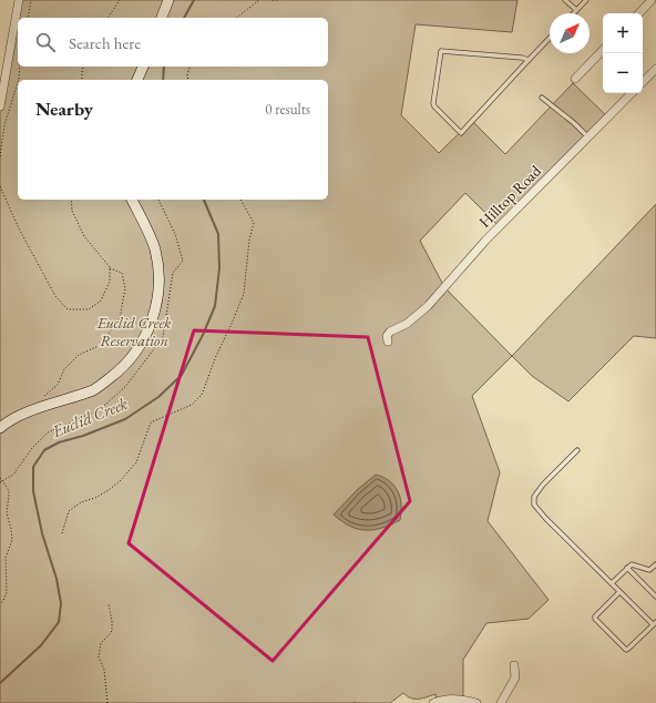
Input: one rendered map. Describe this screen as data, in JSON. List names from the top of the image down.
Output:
{
  "streets": {
    "street": ["Hilltop Road"]
  },
  "water": ["Euclid Creek"],
  "parks": ["Euclid Creek Reservation"],
  "north": "top right",
  "page": {
    "map_buttons": ["+", "−"],
    "search": "Search here",
    "heading": ["Nearby", "0 results"]
  }
}
